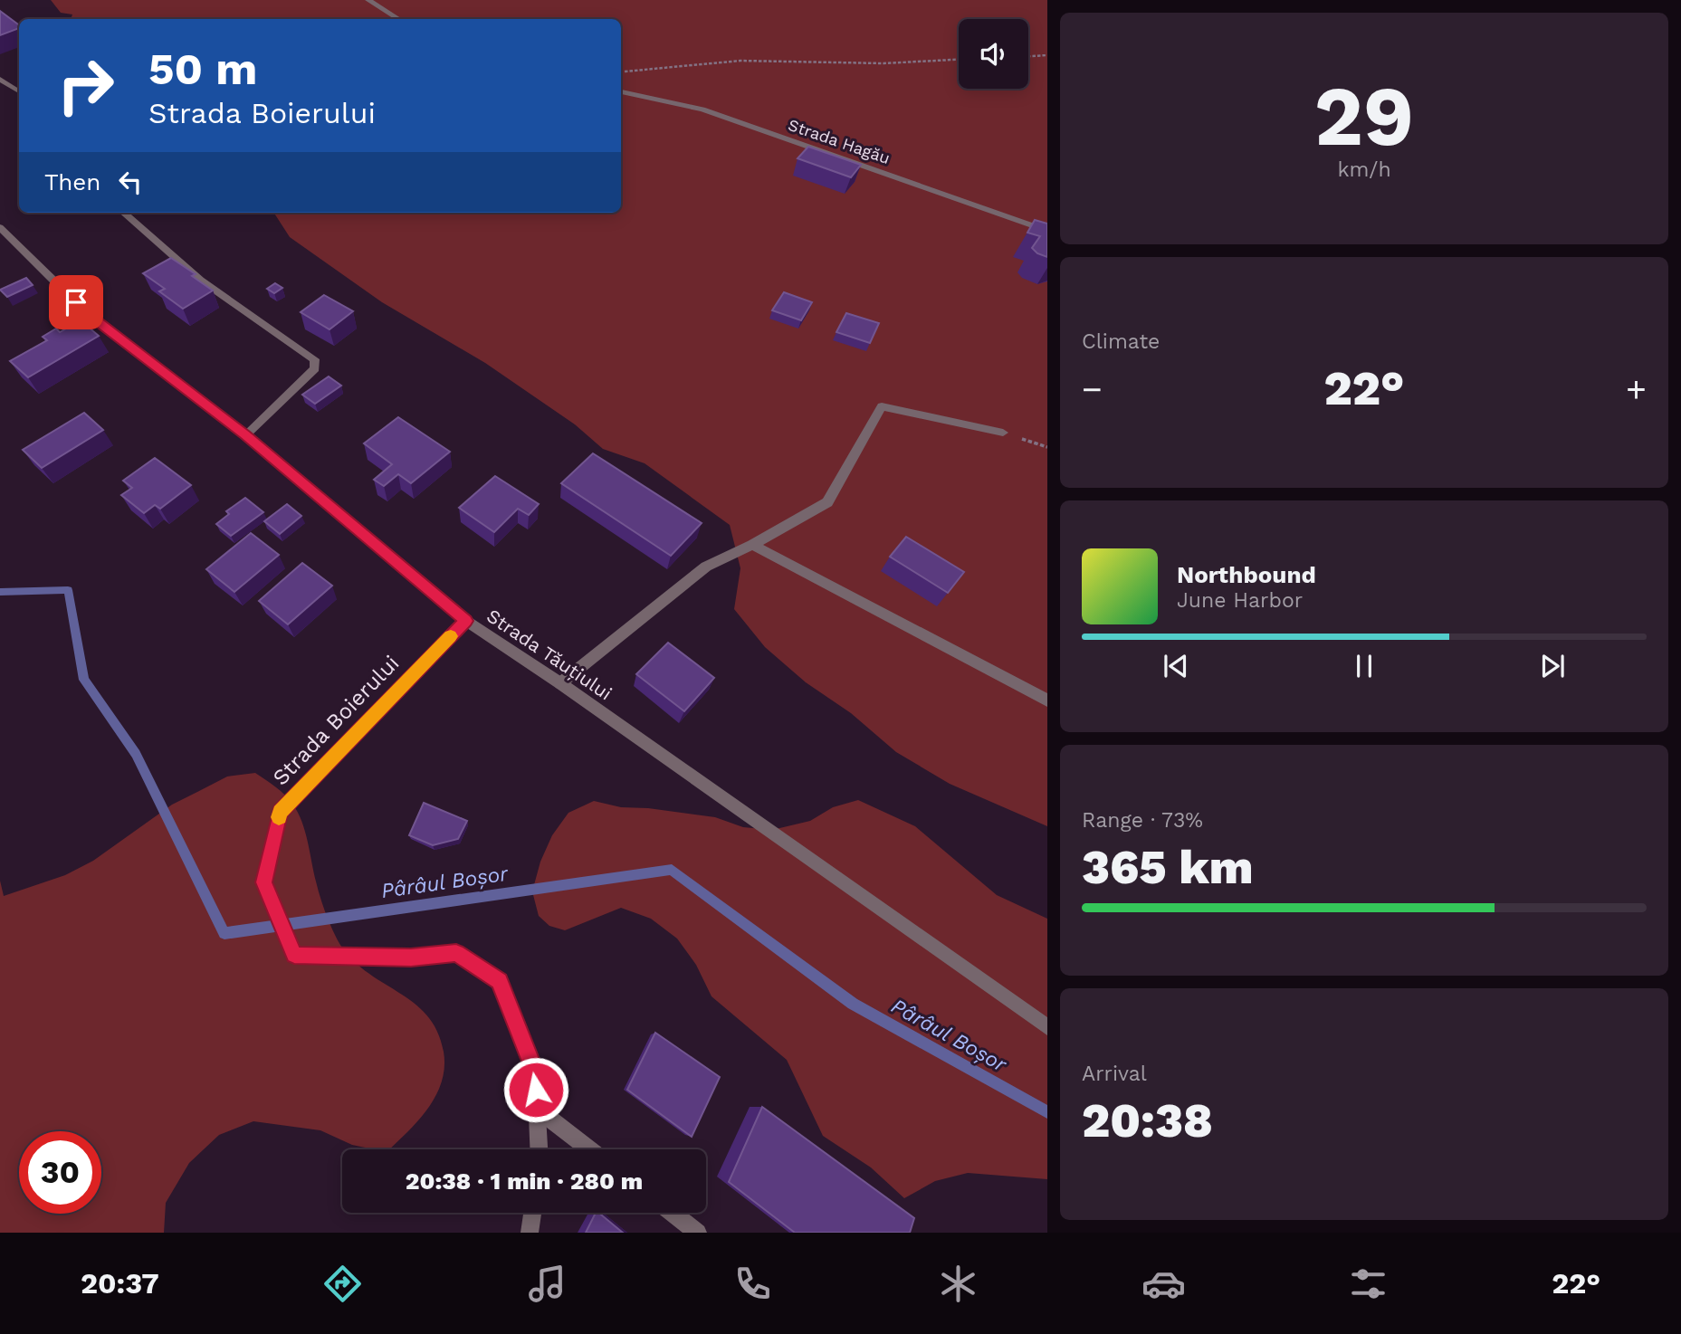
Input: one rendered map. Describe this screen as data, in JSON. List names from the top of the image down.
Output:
{
  "streets": {
    "street": ["Strada Hagău", "Strada Tăuțiului", "Strada Boierului"]
  },
  "crossings": [
    ["Strada Tăuțiului", "Strada Boierului"]
  ],
  "water": ["Pârâul Boșor"],
  "page": {
    "tile": [
      ["29", "km/h"],
      "Climate",
      ["Range · 73%", "365 km"],
      ["Arrival", "20:38"]
    ],
    "turn": ["50 m", "Strada Boierului"],
    "then": "Then",
    "heat": ["−", "22°", "+"],
    "song": ["Northbound", "June Harbor"],
    "limit": "30",
    "trip": "20:38 · 1 min · 280 m",
    "tabs": ["20:37", "22°"]
  }
}
